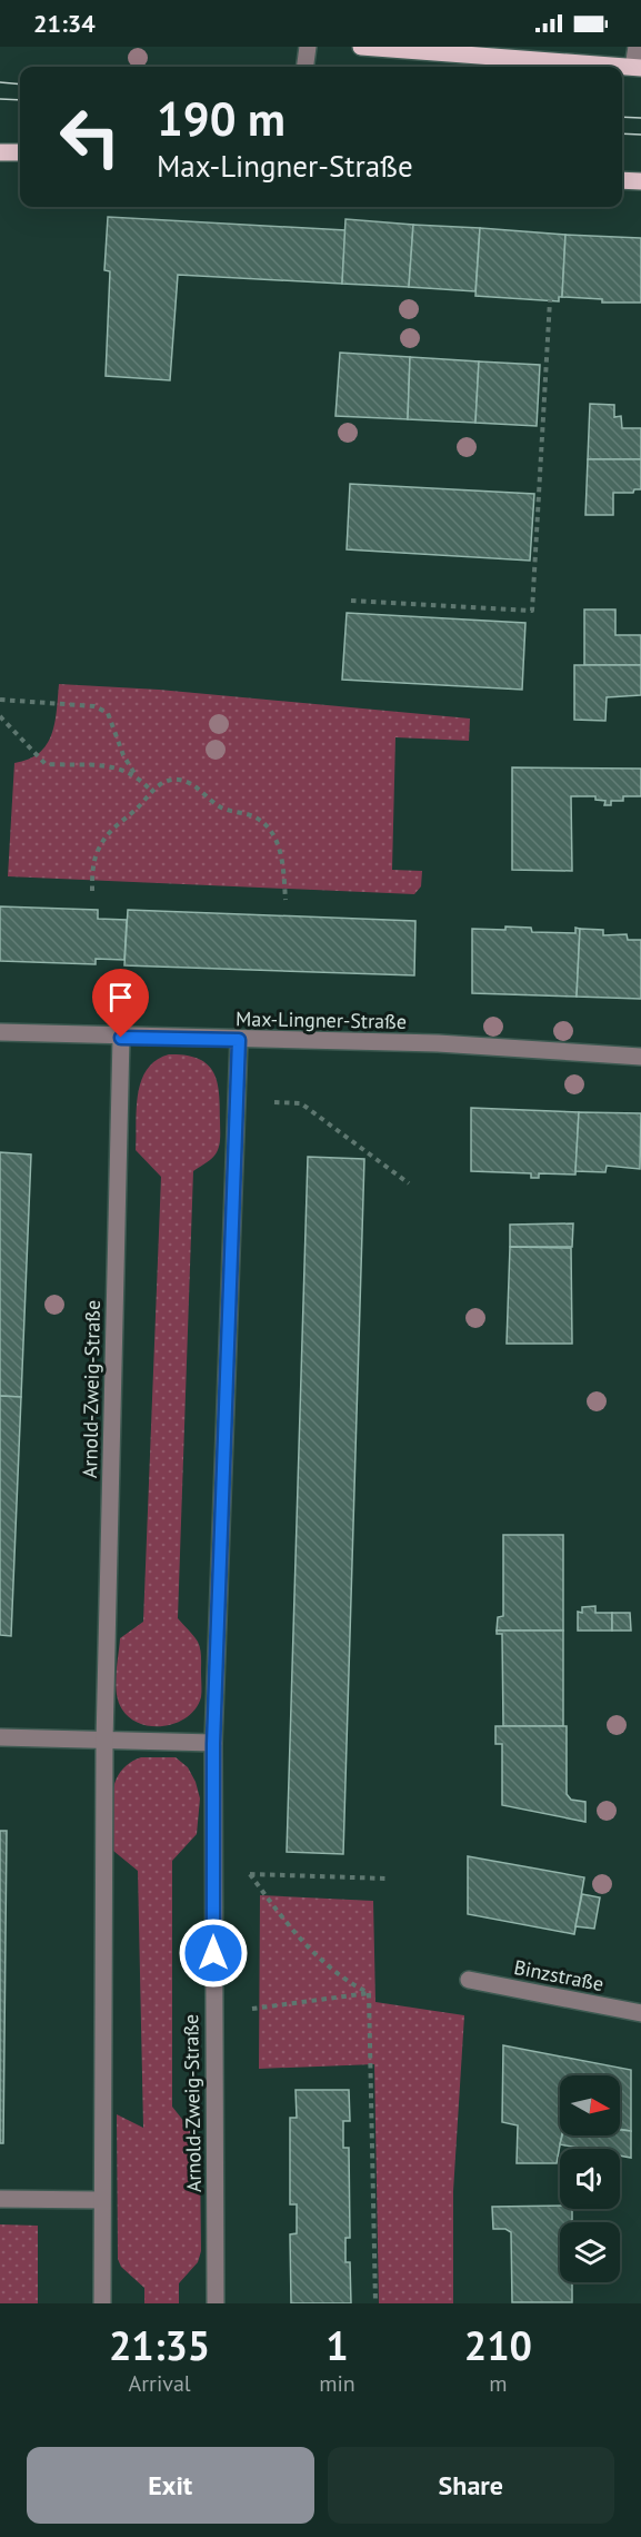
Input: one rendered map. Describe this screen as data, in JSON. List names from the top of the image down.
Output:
{
  "streets": {
    "street": ["Max-Lingner-Straße", "Arnold-Zweig-Straße", "Binzstraße"]
  },
  "crossings": [
    ["Max-Lingner-Straße", "Arnold-Zweig-Straße"]
  ],
  "north": "right",
  "page": {
    "status": "21:34",
    "turn": ["190 m", "Max-Lingner-Straße"],
    "eta": [
      "21:35",
      "Arrival",
      "1",
      "min",
      "210",
      "m"
    ],
    "buttons": ["Exit", "Share"]
  }
}
